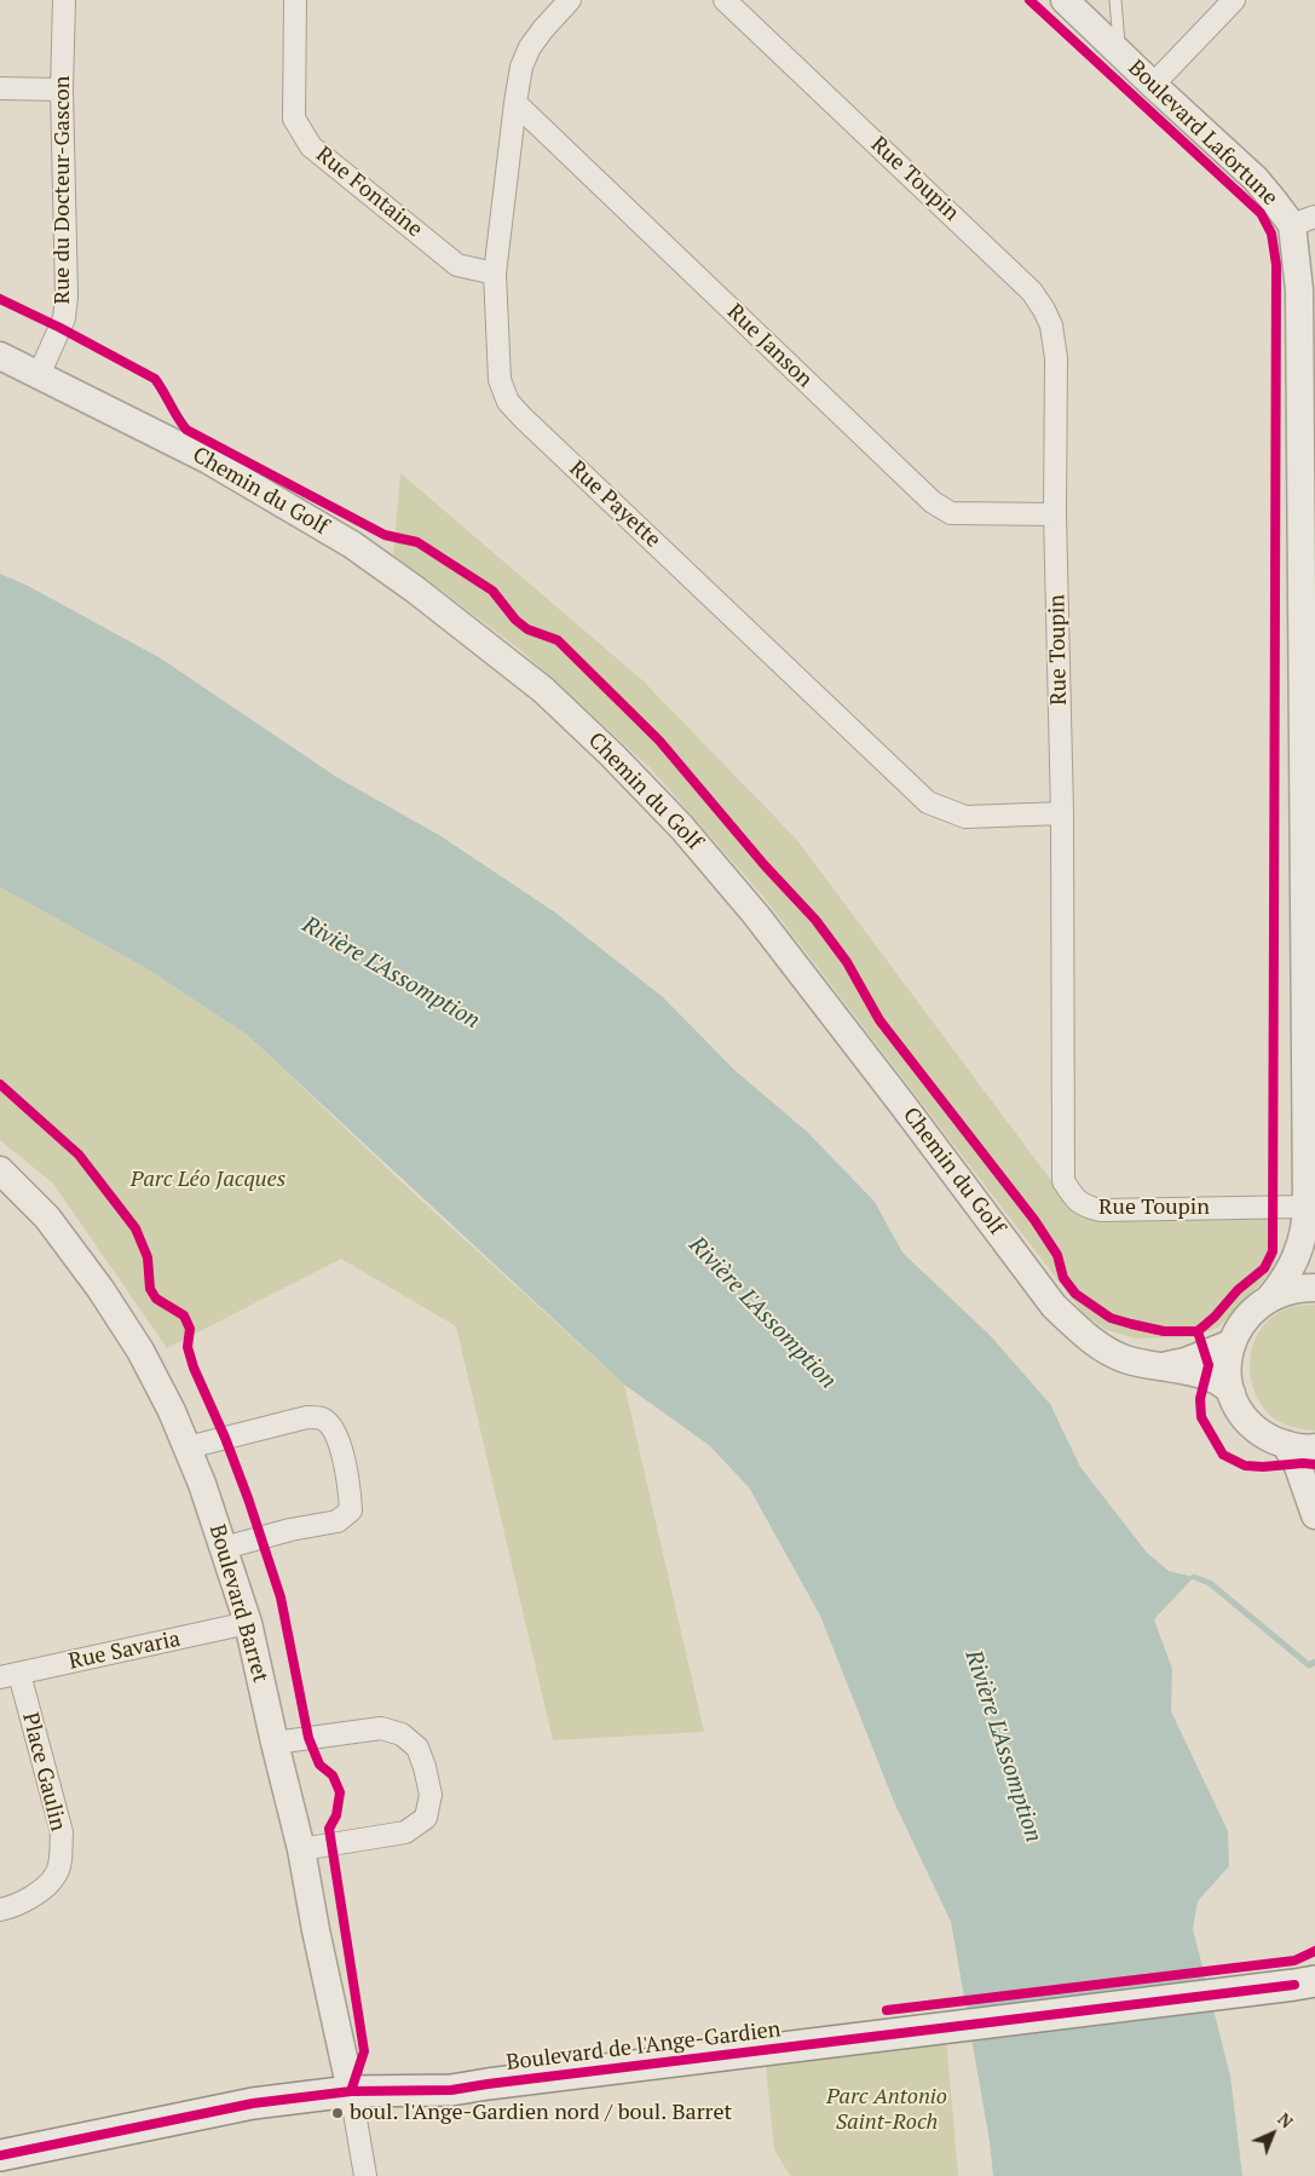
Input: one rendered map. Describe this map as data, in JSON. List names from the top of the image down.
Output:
{
  "streets": {
    "main road": ["Boulevard de l'Ange-Gardien"],
    "street": [
      "Boulevard Lafortune",
      "Rue Toupin",
      "Rue du Docteur-Gascon",
      "Rue Fontaine",
      "Rue Janson",
      "Chemin du Golf",
      "Rue Payette",
      "Boulevard Barret",
      "Rue Savaria",
      "Place Gaulin"
    ]
  },
  "crossings": [
    ["Boulevard Lafortune", "Rue Toupin"],
    ["Rue Toupin", "Rue Janson"],
    ["Rue Toupin", "Rue Payette"],
    ["Rue du Docteur-Gascon", "Chemin du Golf"],
    ["Rue Fontaine", "Rue Payette"],
    ["Rue Janson", "Rue Payette"],
    ["Boulevard Barret", "Rue Savaria"],
    ["Boulevard Barret", "Boulevard de l'Ange-Gardien"],
    ["Rue Savaria", "Place Gaulin"]
  ],
  "water": ["Rivière L'Assomption"],
  "parks": ["Parc Léo Jacques", "Parc Antonio Saint-Roch"],
  "places": ["boul. l'Ange-Gardien nord / boul. Barret"],
  "north": "top right"
}
